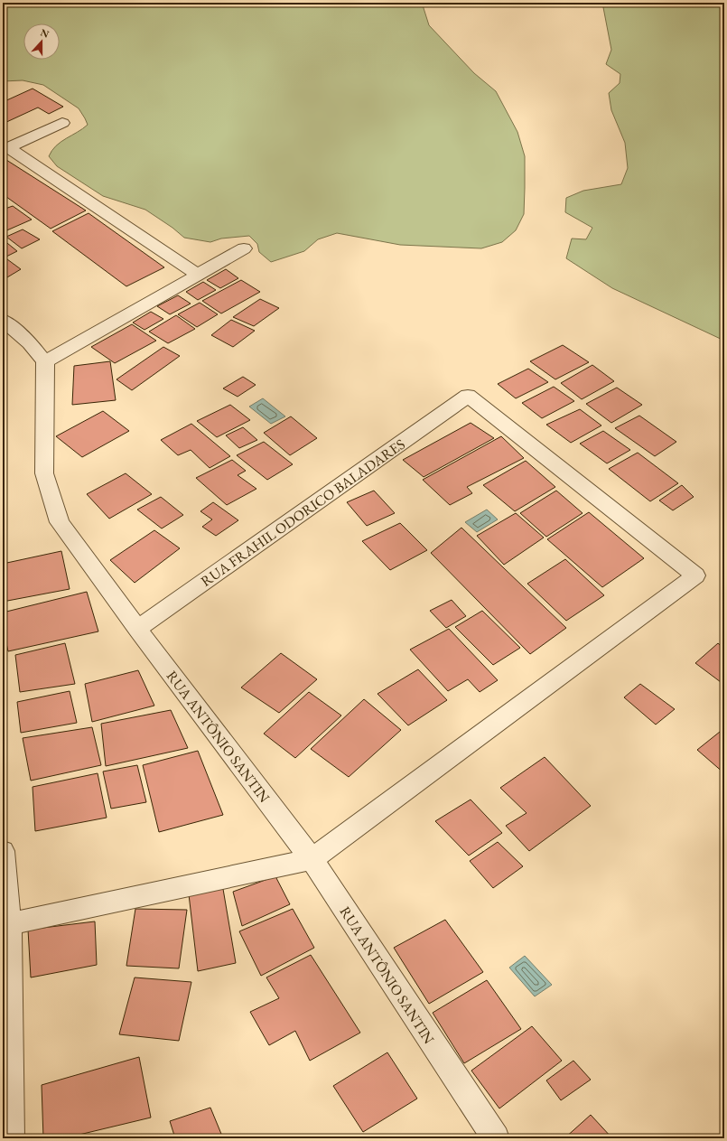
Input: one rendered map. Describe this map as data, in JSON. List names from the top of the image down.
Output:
{
  "streets": {
    "street": ["RUA FRAHIL ODORICO BALADARES", "RUA ANTÔNIO SANTIN"]
  },
  "crossings": [
    ["RUA FRAHIL ODORICO BALADARES", "RUA ANTÔNIO SANTIN"]
  ],
  "north": "top"
}
